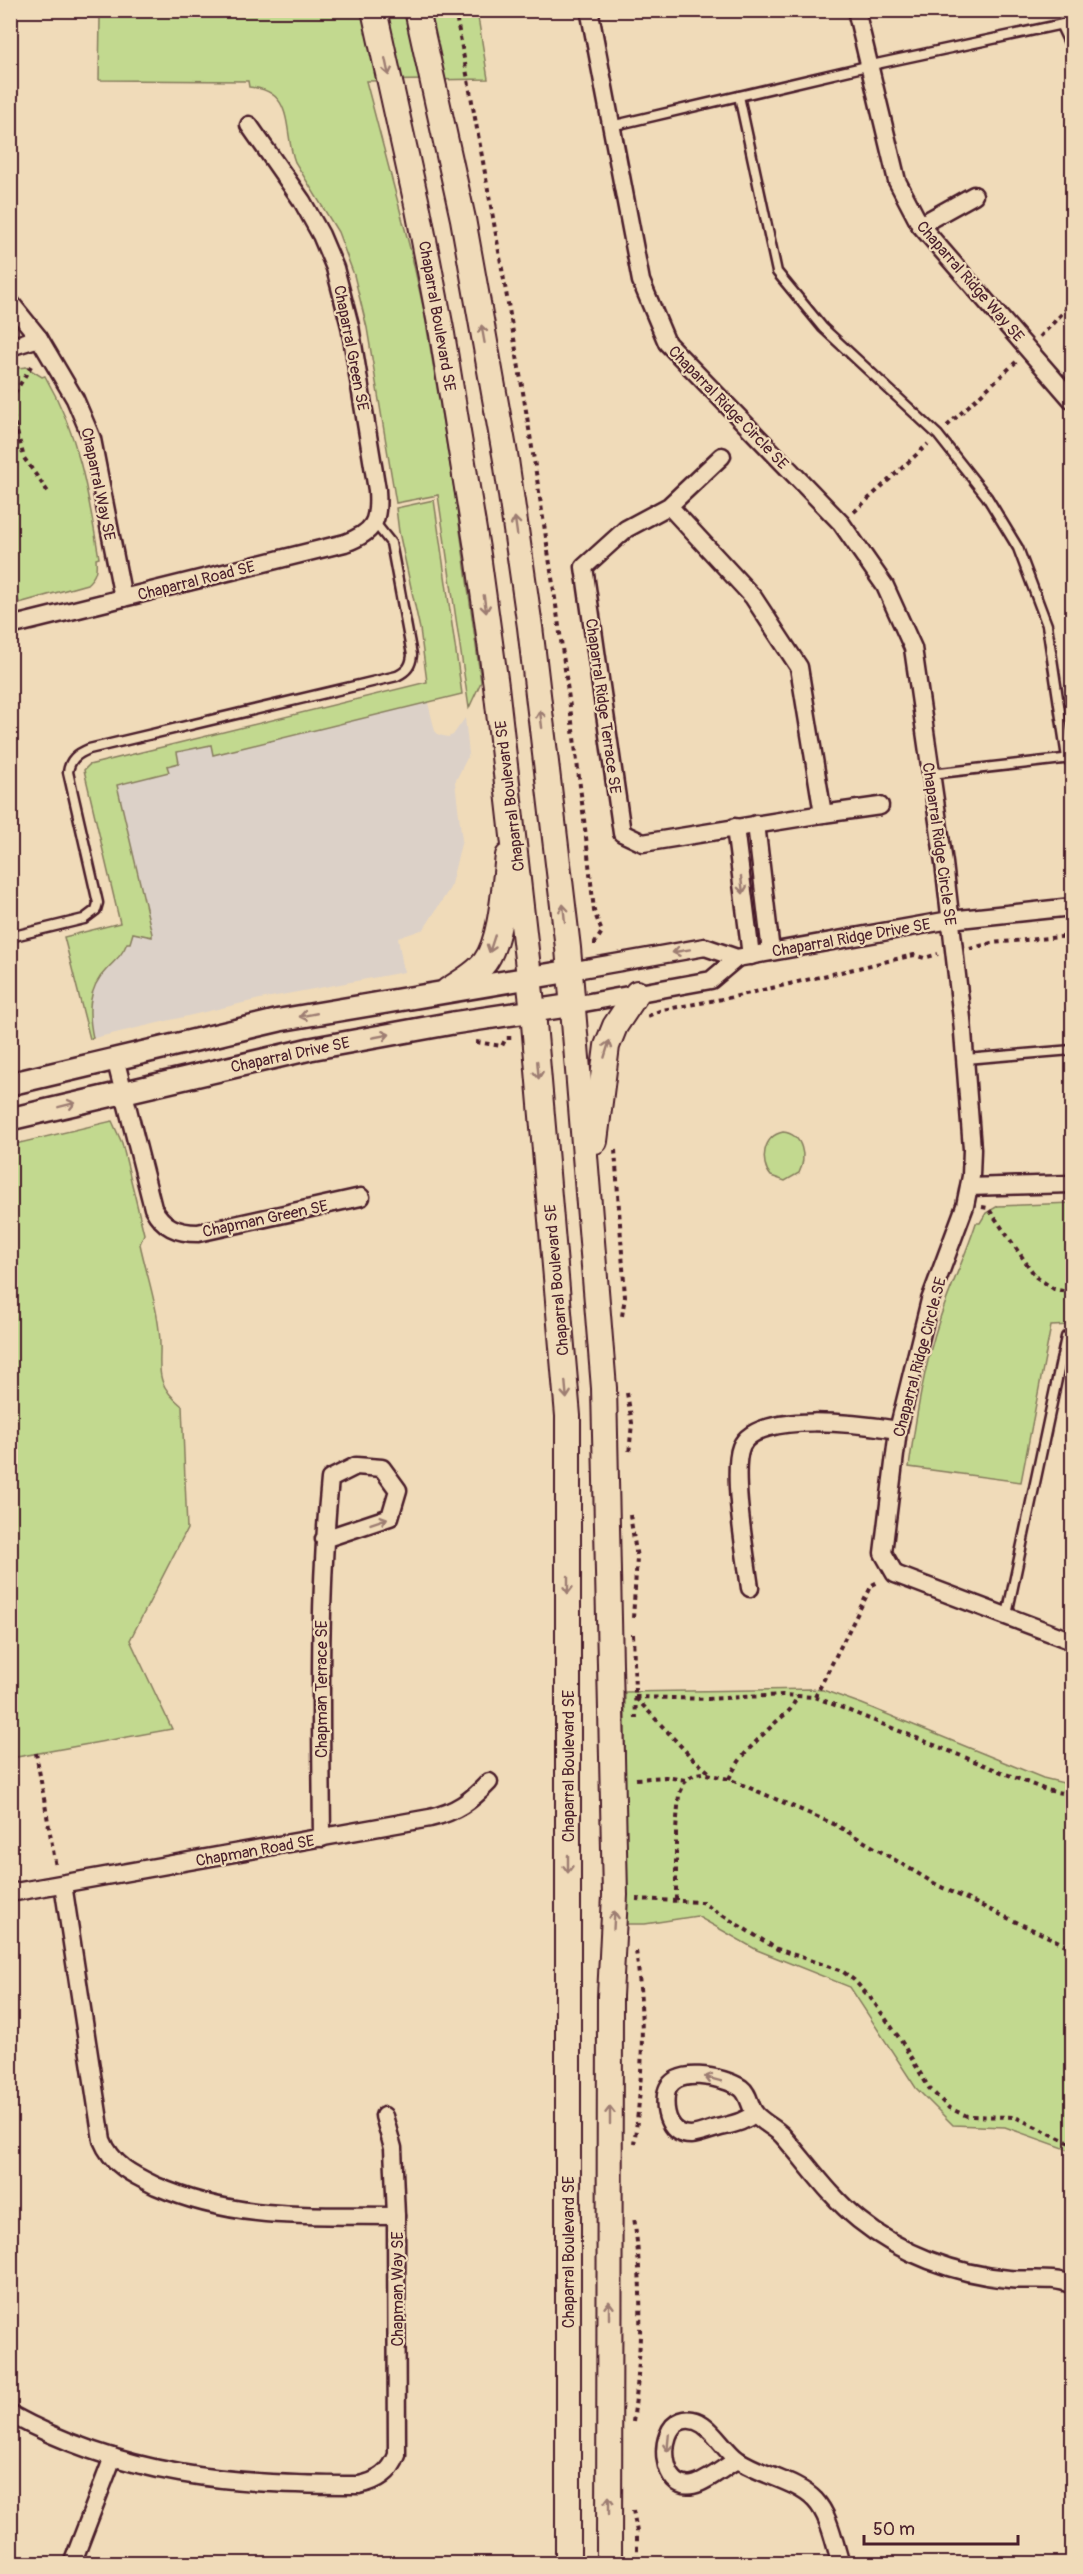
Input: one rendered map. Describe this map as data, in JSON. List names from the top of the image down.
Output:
{
  "streets": {
    "main road": ["Chaparral Boulevard SE"],
    "street": [
      "Chaparral Ridge Way SE",
      "Chaparral Green SE",
      "Chaparral Ridge Circle SE",
      "Chaparral Way SE",
      "Chaparral Road SE",
      "Chaparral Ridge Terrace SE",
      "Chaparral Ridge Drive SE",
      "Chaparral Drive SE",
      "Chapman Green SE",
      "Chapman Terrace SE",
      "Chapman Road SE",
      "Chapman Way SE"
    ]
  },
  "crossings": [
    ["Chaparral Boulevard SE", "Chaparral Drive SE"],
    ["Chaparral Green SE", "Chaparral Road SE"],
    ["Chaparral Ridge Circle SE", "Chaparral Ridge Drive SE"],
    ["Chaparral Way SE", "Chaparral Road SE"],
    ["Chaparral Ridge Drive SE", "Chaparral Drive SE"],
    ["Chaparral Drive SE", "Chapman Green SE"],
    ["Chapman Terrace SE", "Chapman Road SE"],
    ["Chapman Road SE", "Chapman Way SE"]
  ],
  "scale_bar": "50 m"
}
